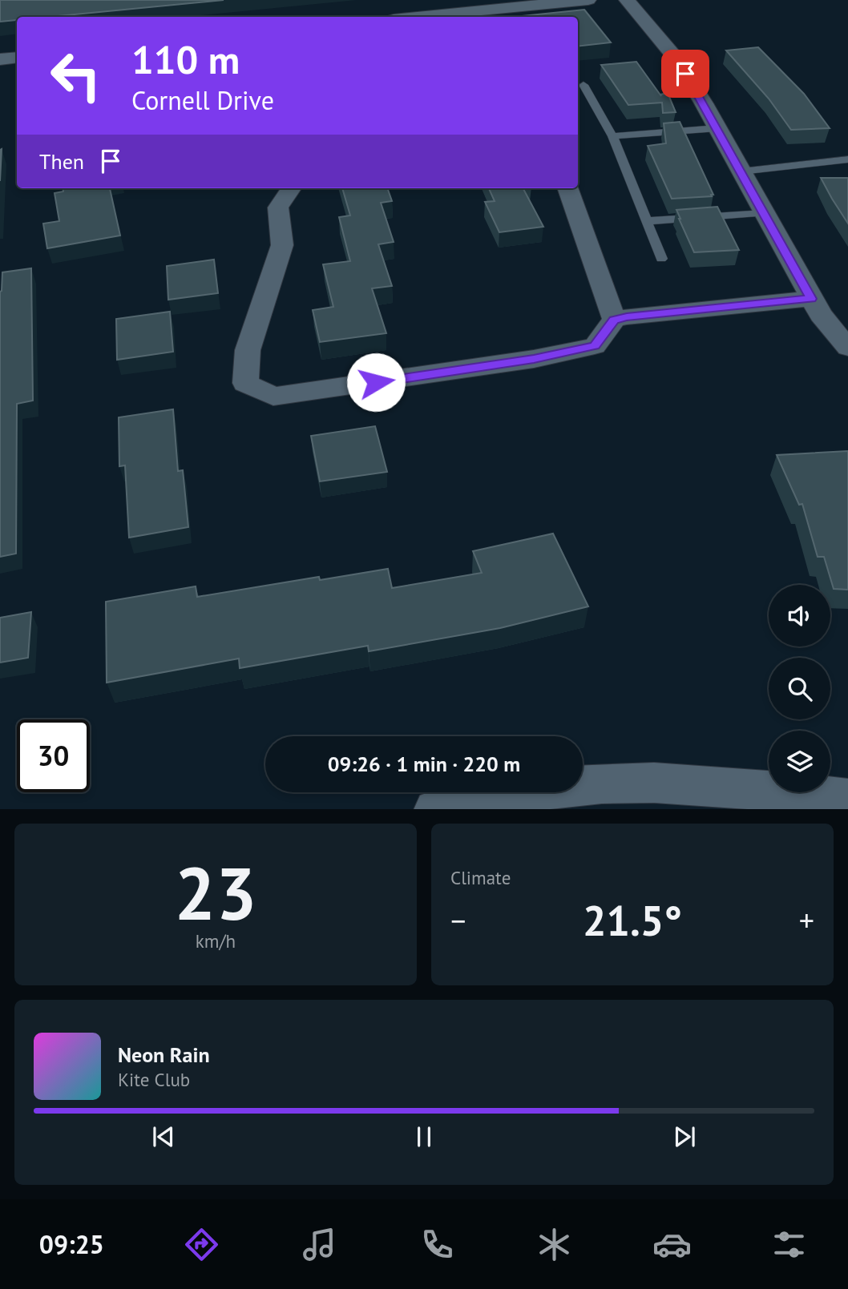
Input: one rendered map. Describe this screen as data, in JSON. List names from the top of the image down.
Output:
{
  "page": {
    "turn": ["110 m", "Cornell Drive"],
    "then": "Then",
    "limit": "30",
    "trip": "09:26 · 1 min · 220 m",
    "tile": [
      ["23", "km/h"],
      "Climate"
    ],
    "heat": ["−", "21.5°", "+"],
    "song": ["Neon Rain", "Kite Club"],
    "tabs": "09:25"
  }
}
